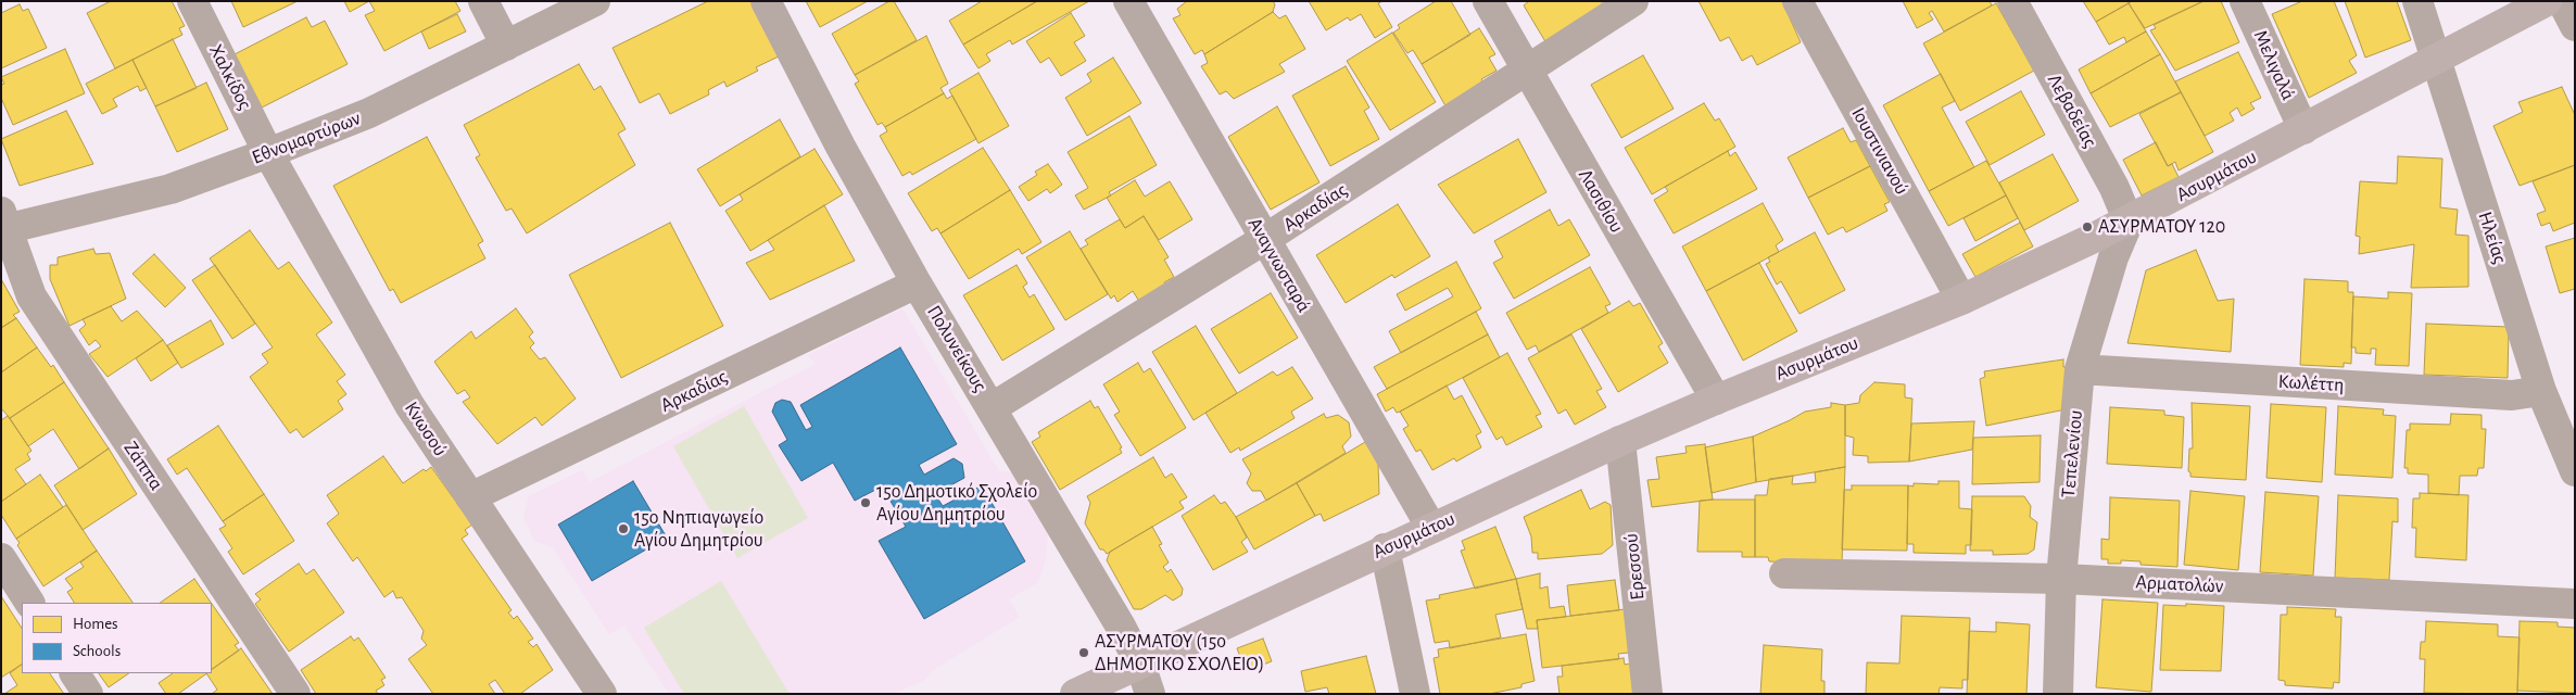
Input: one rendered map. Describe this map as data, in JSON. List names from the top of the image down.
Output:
{
  "streets": {
    "street": [
      "Μελιγαλά",
      "Χαλκίδος",
      "Λεβαδείας",
      "Εθνομαρτύρων",
      "Ιουστινιανού",
      "Ασυρμάτου",
      "Λασιθίου",
      "Αρκαδίας",
      "Ηλείας",
      "Αναγνωσταρά",
      "Πολυνείκους",
      "Κωλέττη",
      "Κνωσού",
      "Τεπελενίου",
      "Ζάππα",
      "Ερεσσού",
      "Αρματολών"
    ]
  },
  "crossings": [
    ["Μελιγαλά", "Ασυρμάτου"],
    ["Χαλκίδος", "Εθνομαρτύρων"],
    ["Χαλκίδος", "Κνωσού"],
    ["Λεβαδείας", "Ασυρμάτου"],
    ["Λεβαδείας", "Τεπελενίου"],
    ["Εθνομαρτύρων", "Κνωσού"],
    ["Εθνομαρτύρων", "Ζάππα"],
    ["Ιουστινιανού", "Ασυρμάτου"],
    ["Ασυρμάτου", "Λασιθίου"],
    ["Ασυρμάτου", "Ηλείας"],
    ["Ασυρμάτου", "Αναγνωσταρά"],
    ["Ασυρμάτου", "Πολυνείκους"],
    ["Ασυρμάτου", "Τεπελενίου"],
    ["Ασυρμάτου", "Ερεσσού"],
    ["Λασιθίου", "Αρκαδίας"],
    ["Αρκαδίας", "Αναγνωσταρά"],
    ["Αρκαδίας", "Πολυνείκους"],
    ["Αρκαδίας", "Κνωσού"],
    ["Ηλείας", "Κωλέττη"],
    ["Κωλέττη", "Τεπελενίου"],
    ["Τεπελενίου", "Αρματολών"]
  ],
  "places": [
    "ΑΣΥΡΜΑΤΟΥ 120",
    "15ο Δημοτικό Σχολείο Αγίου Δημητρίου",
    "15ο Νηπιαγωγείο Αγίου Δημητρίου",
    "ΑΣΥΡΜΑΤΟΥ (15ο ΔΗΜΟΤΙΚΟ ΣΧΟΛΕΙΟ)"
  ],
  "legend": ["Homes", "Schools"]
}
